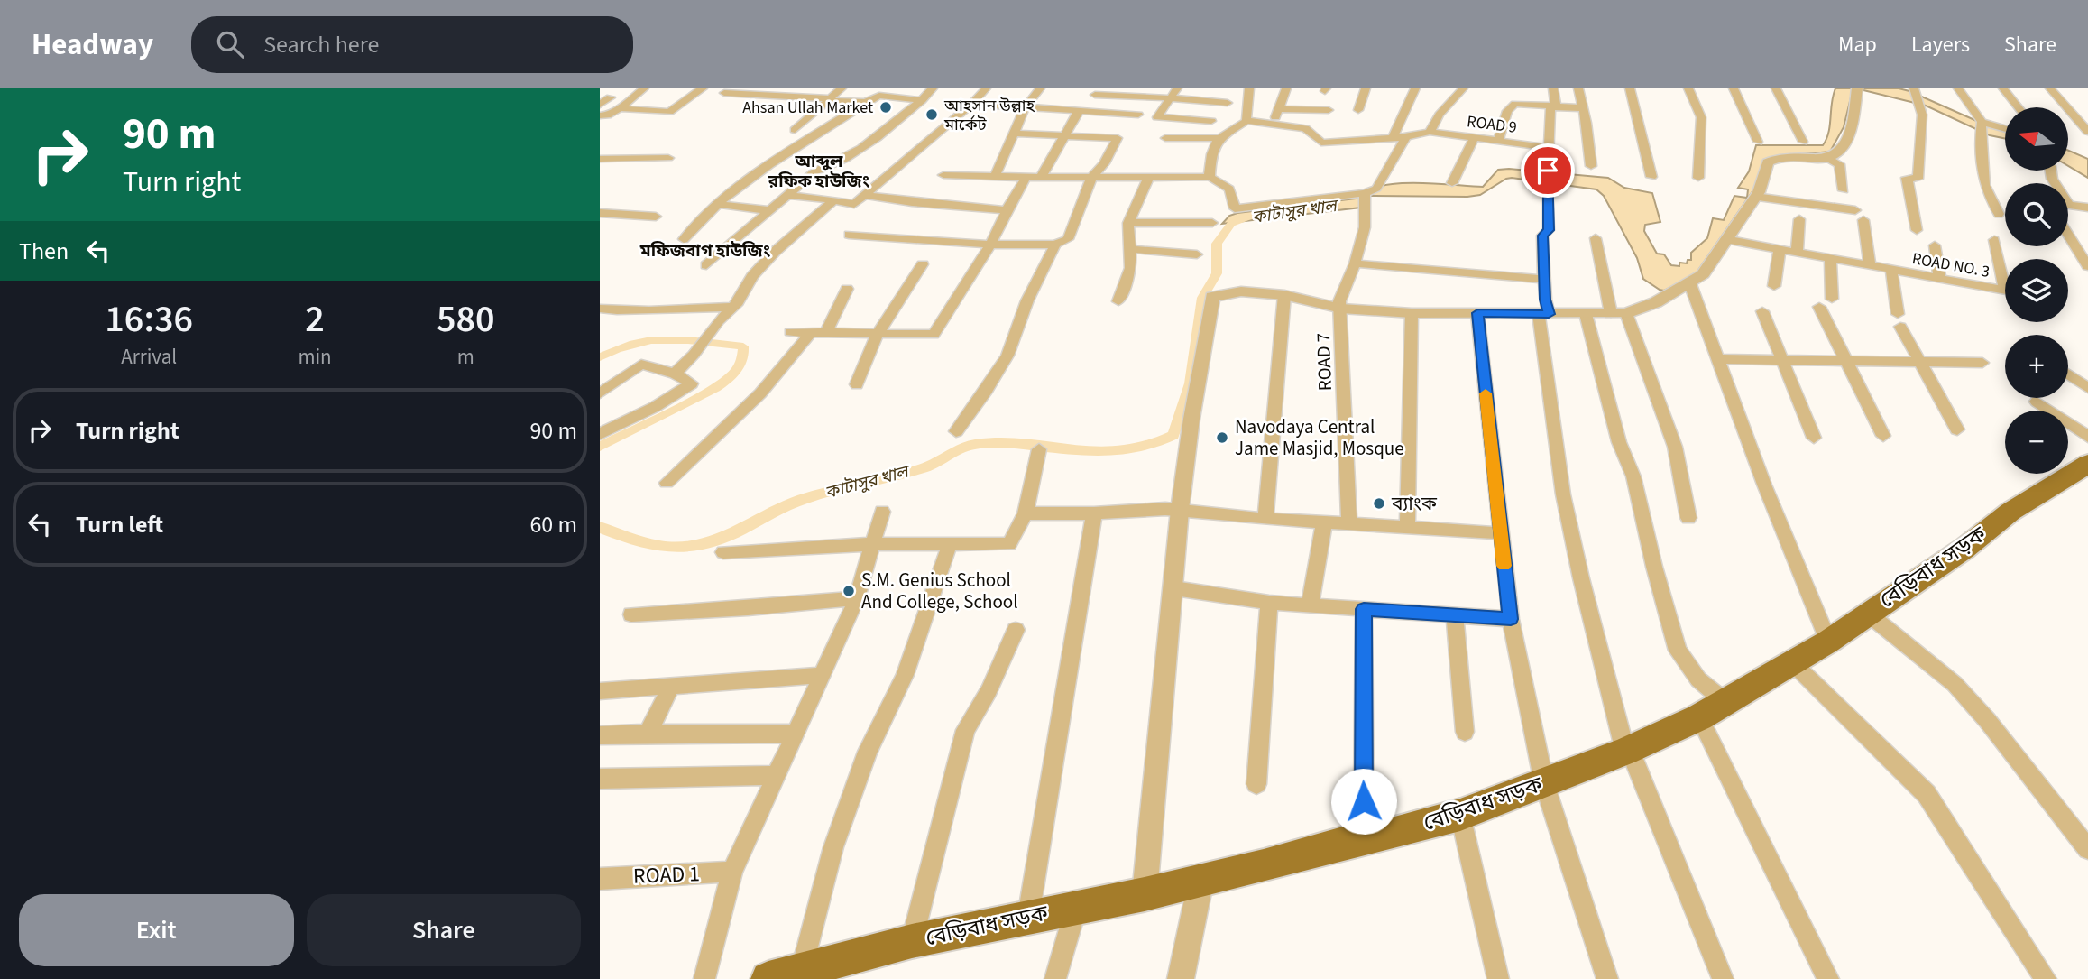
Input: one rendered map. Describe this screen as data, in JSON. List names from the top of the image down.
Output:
{
  "streets": {
    "highway": ["বেড়িবাধ সড়ক"],
    "street": [
      "ROAD 9",
      "ROAD NO. 3",
      "ROAD 7",
      "ROAD 1"
    ]
  },
  "districts": ["আব্দুল রফিক হাউজিং", "মফিজবাগ হাউজিং"],
  "water": ["কাটাসুর খাল"],
  "places": [
    "Ahsan Ullah Market",
    "আহসান উল্লাহ মার্কেট",
    "Navodaya Central Jame Masjid, Mosque",
    "ব্যাংক",
    "S.M. Genius School And College, School"
  ],
  "north": "left",
  "page": {
    "header": "Headway",
    "search": "Search here",
    "nav": ["Map", "Layers", "Share"],
    "turn": ["90 m", "Turn right"],
    "map_buttons": ["+", "−"],
    "then": "Then",
    "eta": [
      "16:36",
      "Arrival",
      "2",
      "min",
      "580",
      "m"
    ],
    "list": [
      {
        "name": "Turn right",
        "value": "90 m"
      },
      {
        "name": "Turn left",
        "value": "60 m"
      }
    ],
    "buttons": ["Exit", "Share"]
  }
}
